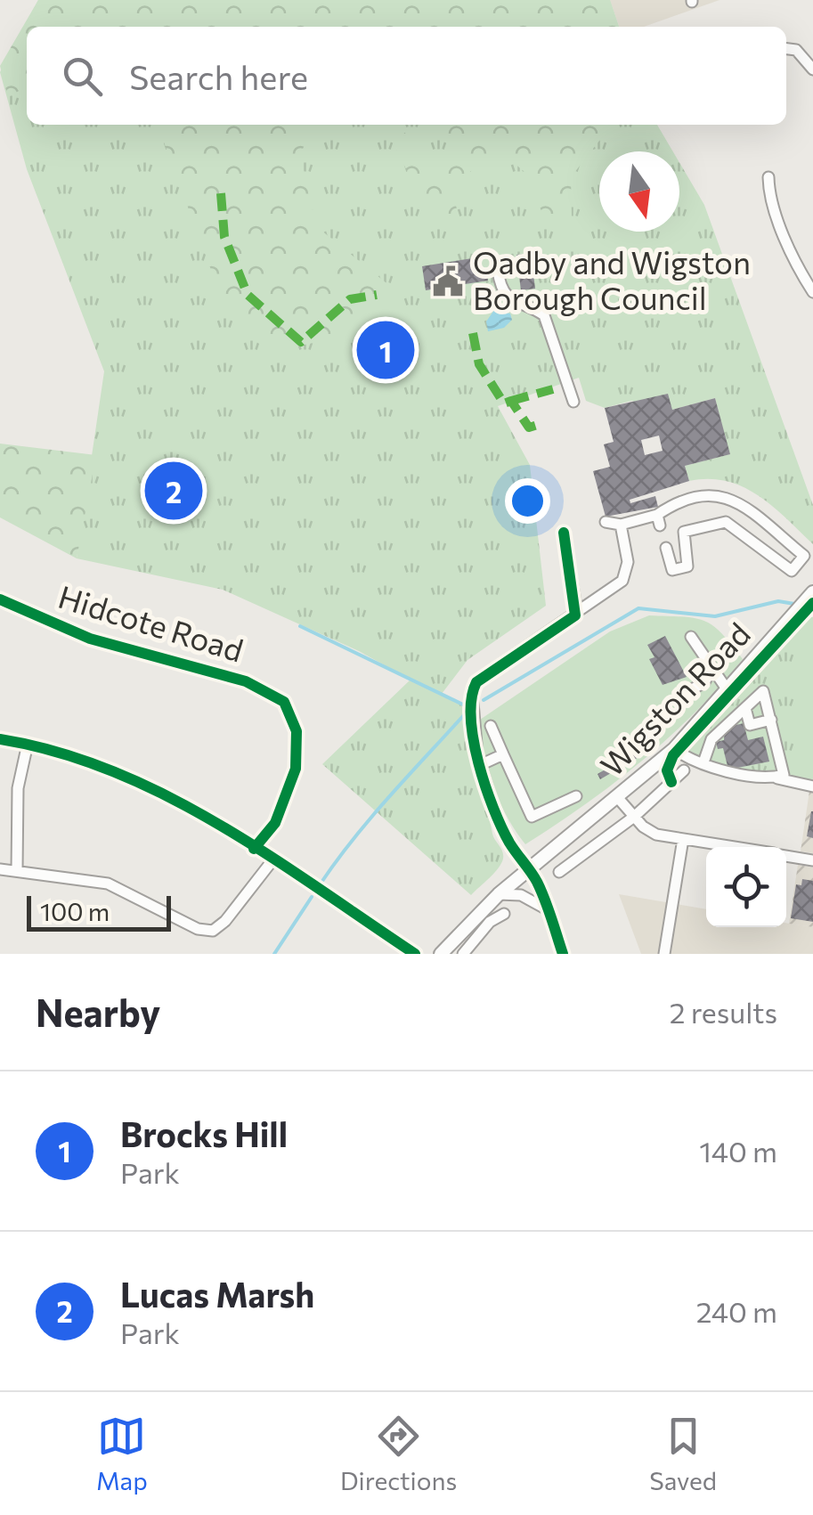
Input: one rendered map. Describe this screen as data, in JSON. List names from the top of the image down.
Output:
{
  "streets": {
    "main road": ["Wigston Road"],
    "street": ["Hidcote Road"]
  },
  "places": {
    "public building": ["Oadby and Wigston Borough Council"]
  },
  "scale_bar": "100 m",
  "north": "bottom",
  "page": {
    "search": "Search here",
    "pins": ["1", "2"],
    "scale": "100 m",
    "heading": ["Nearby", "2 results"],
    "list": [
      {
        "mark": "1",
        "name": "Brocks Hill",
        "note": "Park",
        "value": "140 m"
      },
      {
        "mark": "2",
        "name": "Lucas Marsh",
        "note": "Park",
        "value": "240 m"
      }
    ],
    "nav": ["Map", "Directions", "Saved"]
  }
}
